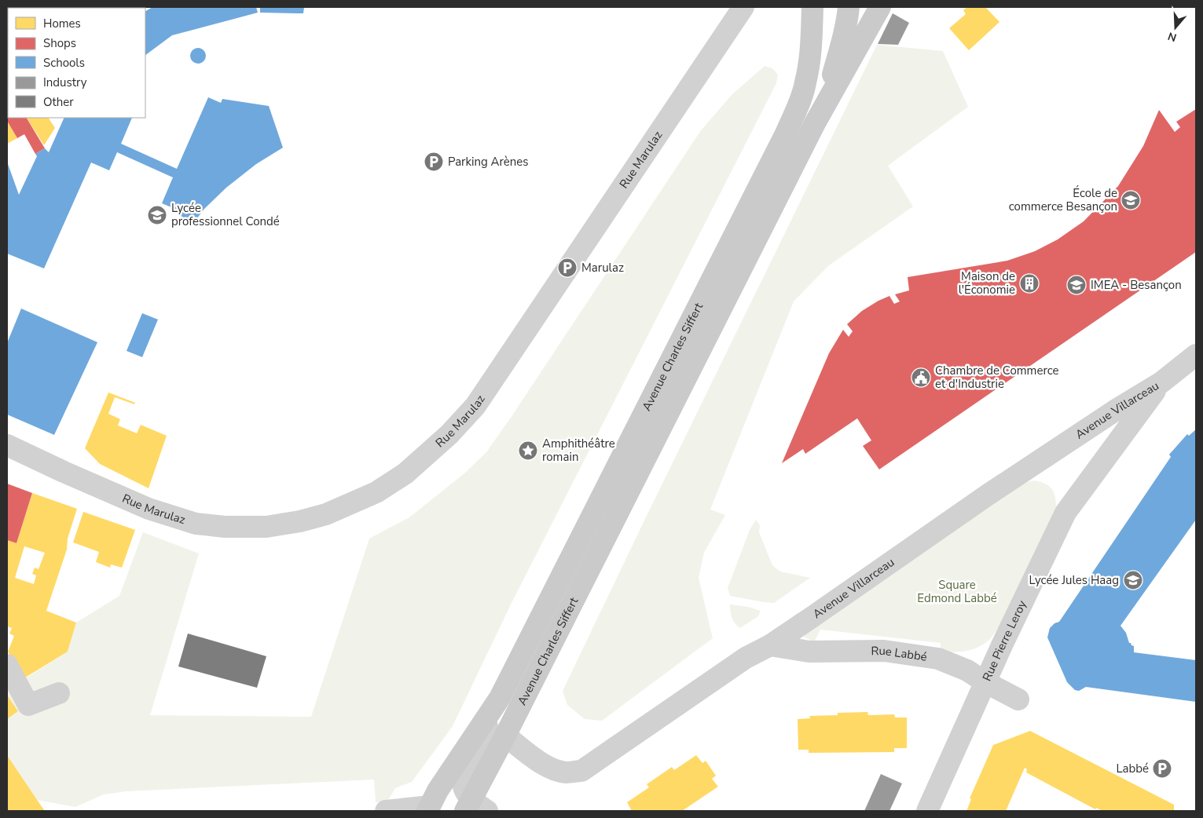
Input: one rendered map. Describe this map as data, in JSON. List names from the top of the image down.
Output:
{
  "streets": {
    "main road": ["Avenue Charles Siffert"],
    "street": [
      "Rue Marulaz",
      "Avenue Villarceau",
      "Rue Pierre Leroy",
      "Rue Labbé"
    ]
  },
  "crossings": [
    ["Avenue Charles Siffert", "Avenue Villarceau"],
    ["Avenue Villarceau", "Rue Pierre Leroy"],
    ["Avenue Villarceau", "Rue Labbé"],
    ["Rue Pierre Leroy", "Rue Labbé"]
  ],
  "parks": ["Square Edmond Labbé"],
  "places": {
    "parking": ["Parking Arènes", "Marulaz", "Labbé"],
    "school or university": [
      "École de commerce Besançon",
      "Lycée professionnel Condé",
      "IMEA - Besançon",
      "Lycée Jules Haag"
    ],
    "building": ["Maison de l'Économie"],
    "public building": ["Chambre de Commerce et d'Industrie"],
    "place": ["Amphithéâtre romain"]
  },
  "legend": [
    "Homes",
    "Shops",
    "Schools",
    "Industry",
    "Other"
  ],
  "north": "bottom"
}
